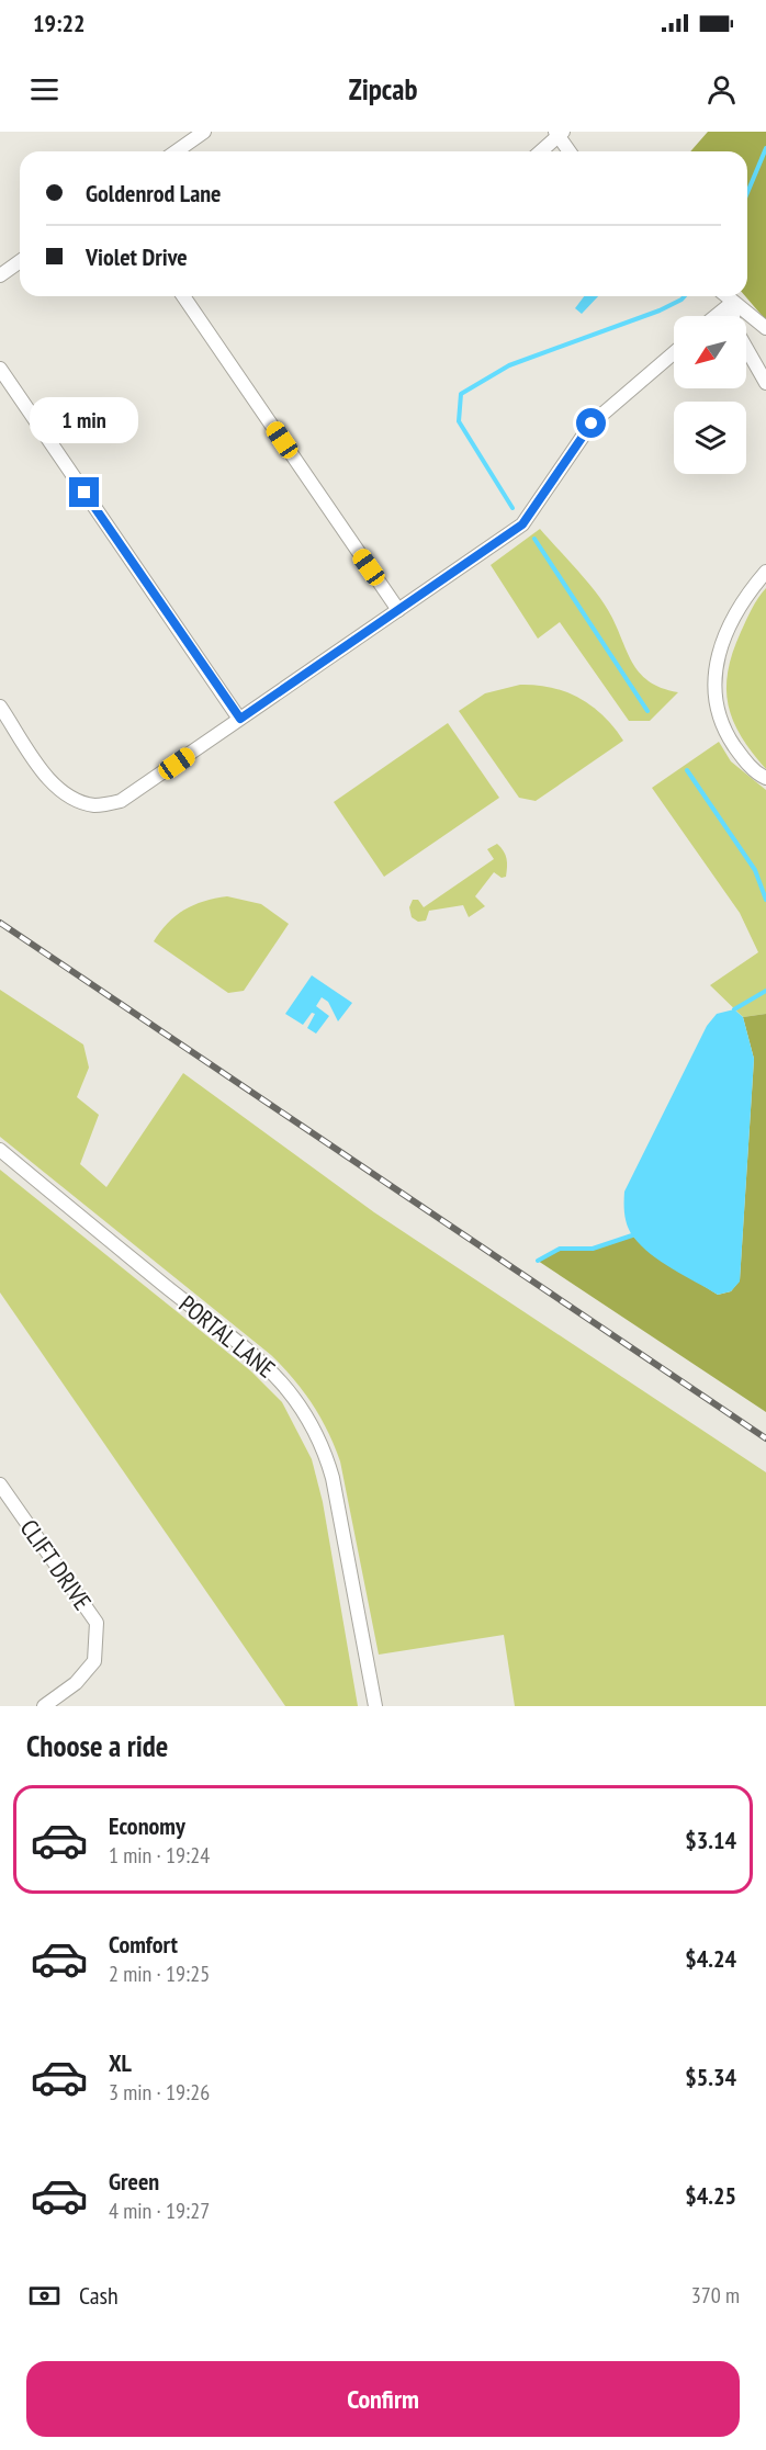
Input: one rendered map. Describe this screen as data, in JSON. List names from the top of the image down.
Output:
{
  "streets": {
    "street": ["PORTAL LANE", "CLIFT DRIVE"]
  },
  "north": "bottom left",
  "page": {
    "status": "19:22",
    "header": "Zipcab",
    "banner": ["Goldenrod Lane", "Violet Drive"],
    "bubble": "1 min",
    "heading": "Choose a ride",
    "list": [
      {
        "name": "Economy",
        "note": "1 min · 19:24",
        "value": "$3.14"
      },
      {
        "name": "Comfort",
        "note": "2 min · 19:25",
        "value": "$4.24"
      },
      {
        "name": "XL",
        "note": "3 min · 19:26",
        "value": "$5.34"
      },
      {
        "name": "Green",
        "note": "4 min · 19:27",
        "value": "$4.25"
      }
    ],
    "pay": ["Cash", "370 m"],
    "buttons": "Confirm"
  }
}
